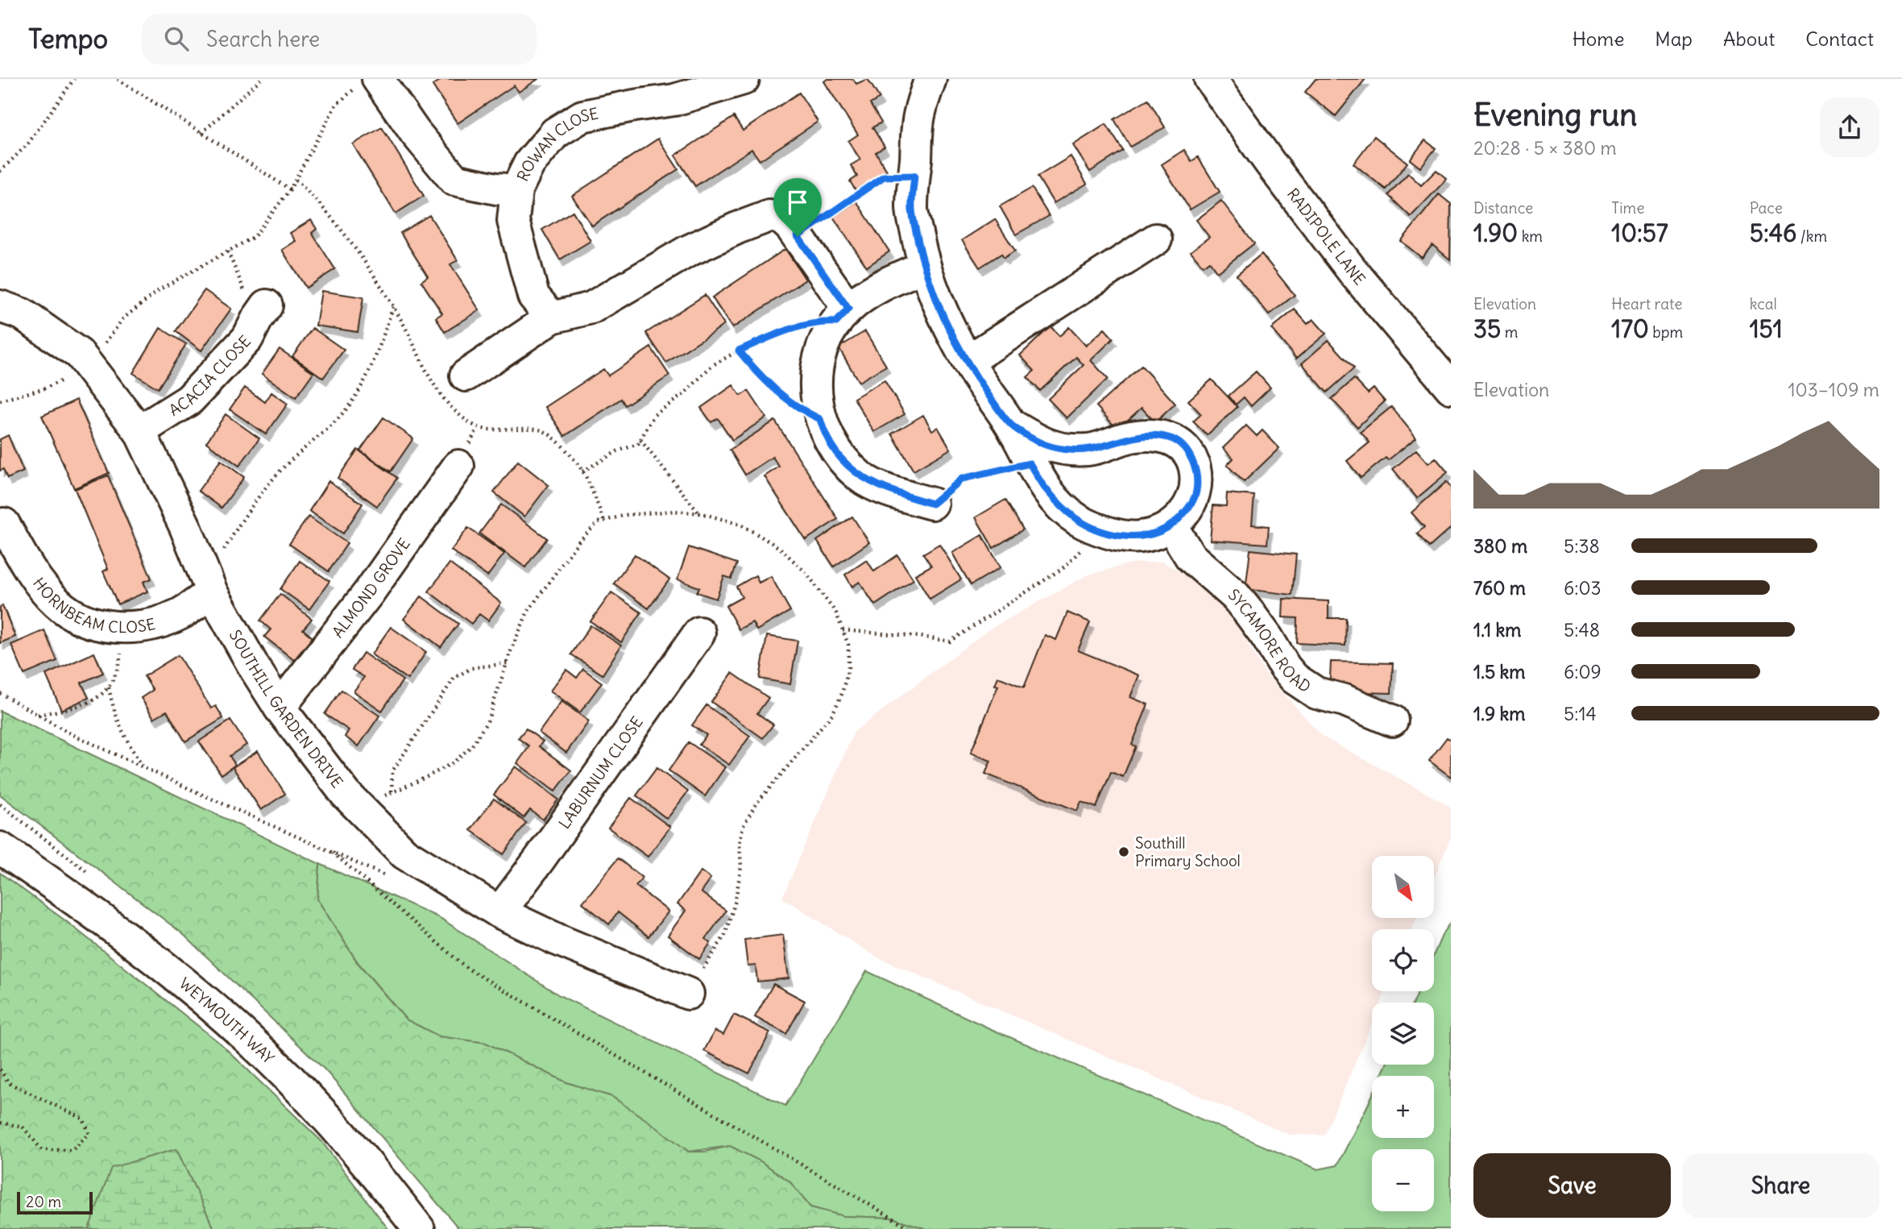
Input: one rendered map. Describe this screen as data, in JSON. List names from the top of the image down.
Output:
{
  "streets": {
    "main road": [
      "ROWAN CLOSE",
      "RADIPOLE LANE",
      "ACACIA CLOSE",
      "ALMOND GROVE",
      "HORNBEAM CLOSE",
      "SYCAMORE ROAD",
      "SOUTHILL GARDEN DRIVE",
      "LABURNUM CLOSE",
      "WEYMOUTH WAY"
    ]
  },
  "crossings": [
    ["ACACIA CLOSE", "SOUTHILL GARDEN DRIVE"],
    ["ALMOND GROVE", "SOUTHILL GARDEN DRIVE"],
    ["HORNBEAM CLOSE", "SOUTHILL GARDEN DRIVE"],
    ["SOUTHILL GARDEN DRIVE", "LABURNUM CLOSE"]
  ],
  "places": ["Southill Primary School"],
  "scale_bar": "20 m",
  "north": "bottom right",
  "page": {
    "header": "Tempo",
    "search": "Search here",
    "nav": [
      "Home",
      "Map",
      "About",
      "Contact"
    ],
    "heading": ["Evening run", "20:28 · 5 × 380 m"],
    "stats": [
      ["Distance", "1.90 km"],
      ["Time", "10:57"],
      ["Pace", "5:46 /km"],
      ["Elevation", "35 m"],
      ["Heart rate", "170 bpm"],
      ["kcal", "151"]
    ],
    "chart": ["Elevation", "103–109 m"],
    "list": [
      {
        "name": "380 m",
        "note": "5:38"
      },
      {
        "name": "760 m",
        "note": "6:03"
      },
      {
        "name": "1.1 km",
        "note": "5:48"
      },
      {
        "name": "1.5 km",
        "note": "6:09"
      },
      {
        "name": "1.9 km",
        "note": "5:14"
      }
    ],
    "map_buttons": ["+", "−"],
    "buttons": ["Save", "Share"],
    "scale": "20 m"
  }
}
